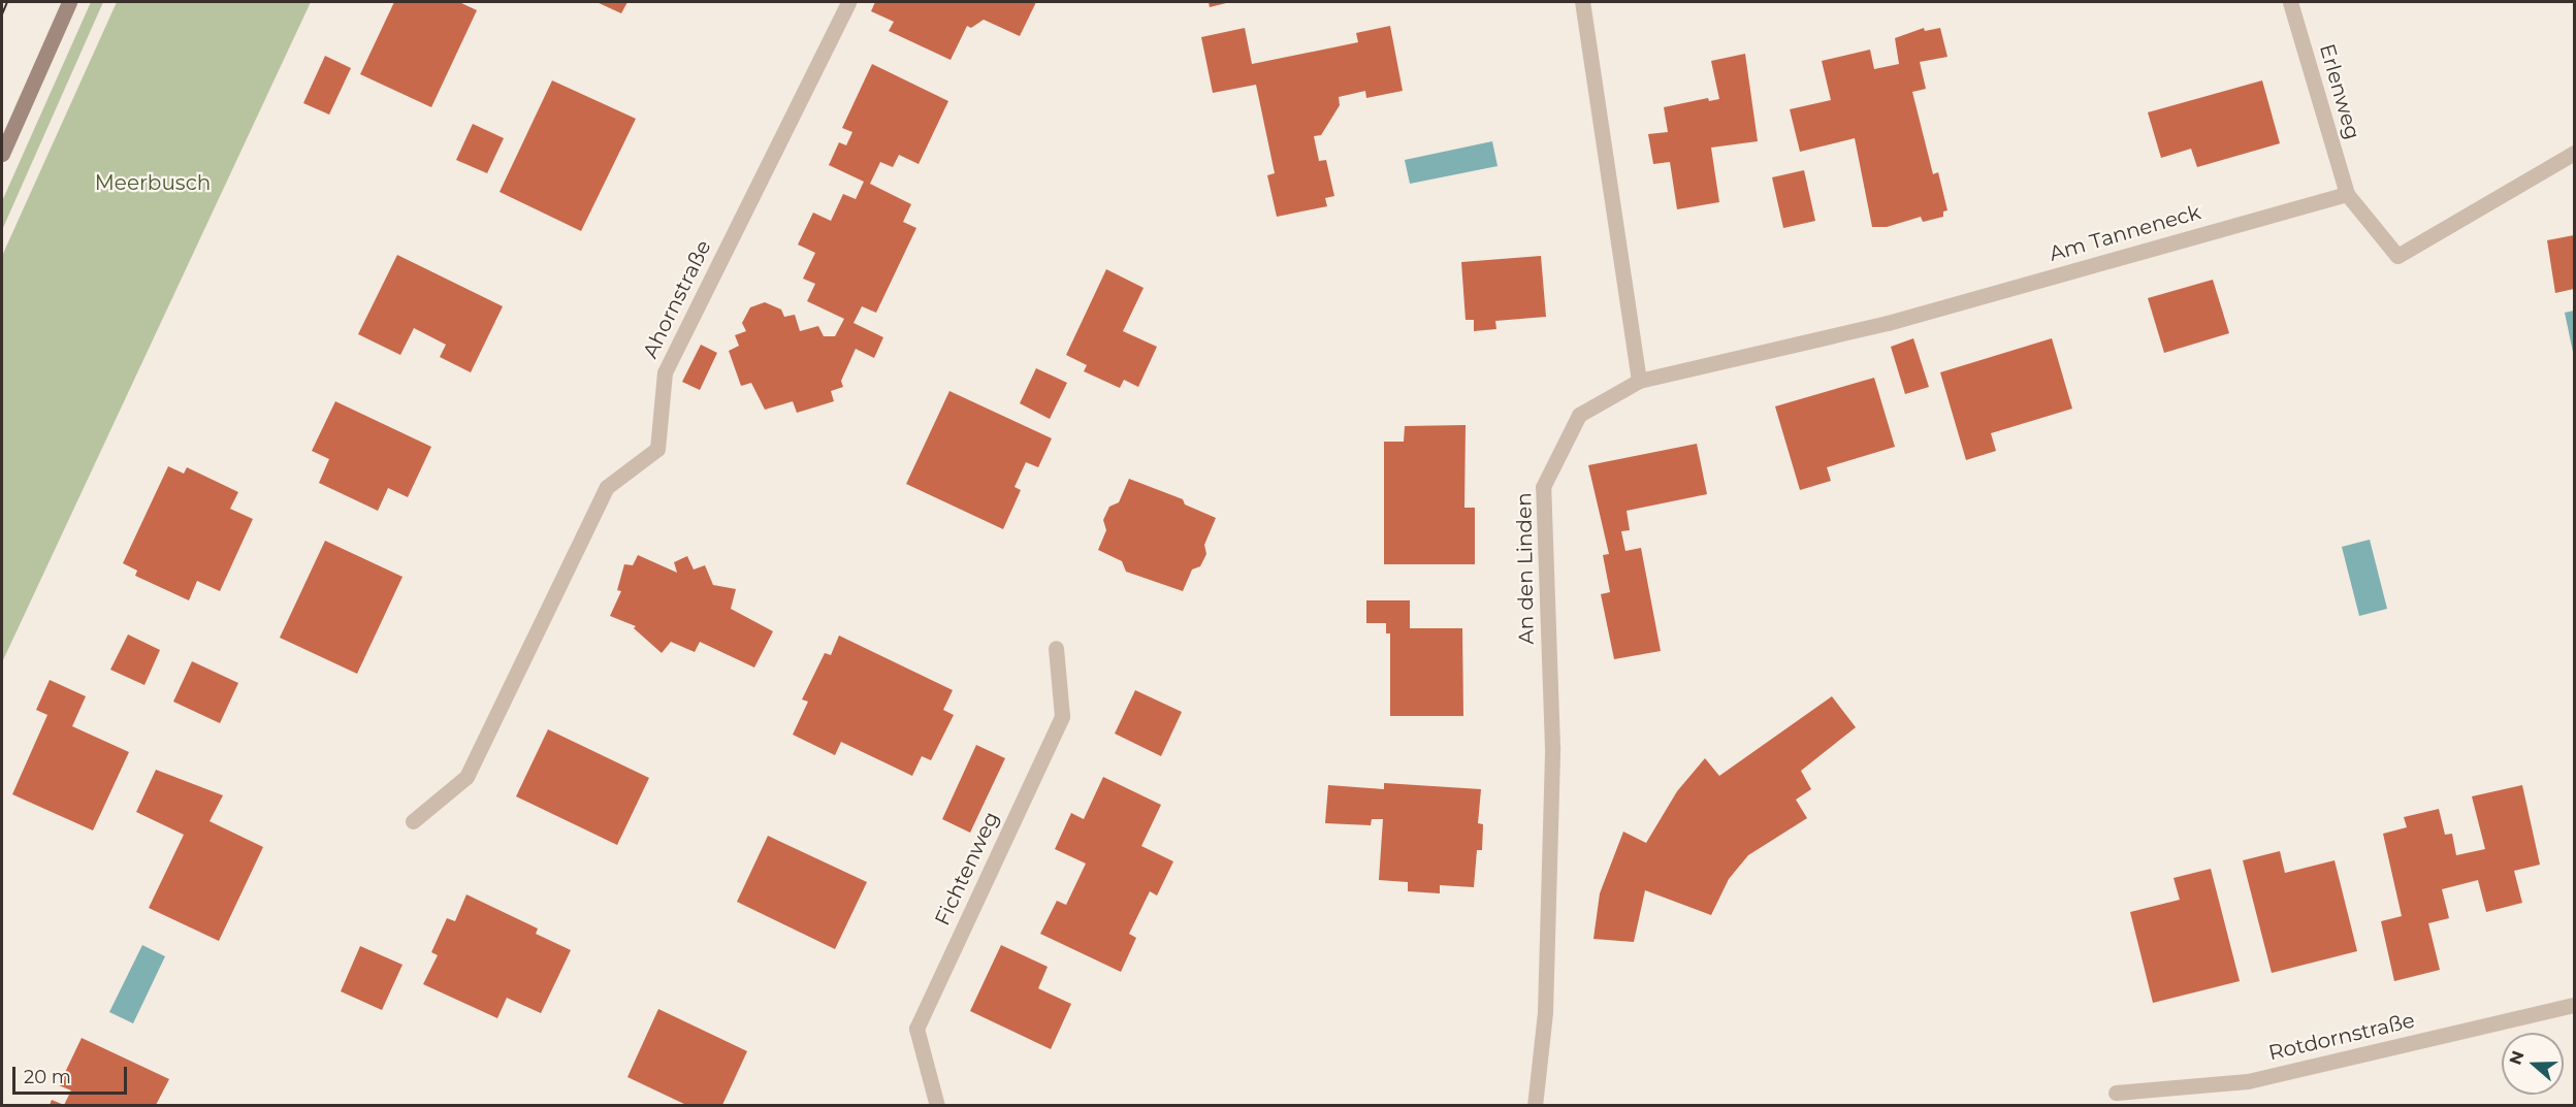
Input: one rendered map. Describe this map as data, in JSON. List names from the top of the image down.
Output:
{
  "streets": {
    "street": [
      "Erlenweg",
      "Am Tanneneck",
      "Ahornstraße",
      "An den Linden",
      "Fichtenweg",
      "Rotdornstraße"
    ]
  },
  "crossings": [
    ["Erlenweg", "Am Tanneneck"],
    ["Am Tanneneck", "An den Linden"]
  ],
  "parks": ["Meerbusch"],
  "scale_bar": "20 m",
  "north": "left"
}
